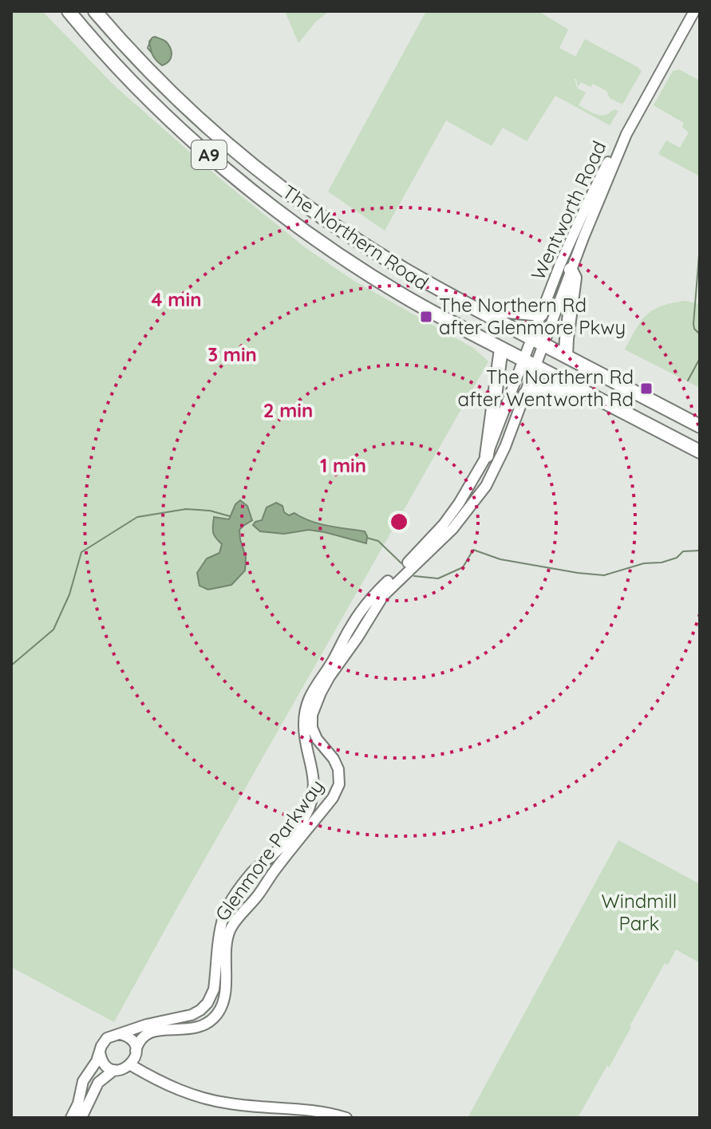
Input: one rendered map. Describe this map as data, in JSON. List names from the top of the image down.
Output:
{
  "streets": {
    "highway": ["A9", "The Northern Road"],
    "main road": ["Wentworth Road", "Glenmore Parkway"]
  },
  "crossings": [
    ["Wentworth Road", "The Northern Road"],
    ["Wentworth Road", "Glenmore Parkway"],
    ["The Northern Road", "Glenmore Parkway"]
  ],
  "parks": ["Windmill Park"],
  "places": {
    "transit": ["The Northern Rd after Glenmore Pkwy", "The Northern Rd after Wentworth Rd"]
  },
  "rings": [
    "4 min",
    "3 min",
    "2 min",
    "1 min"
  ]
}
